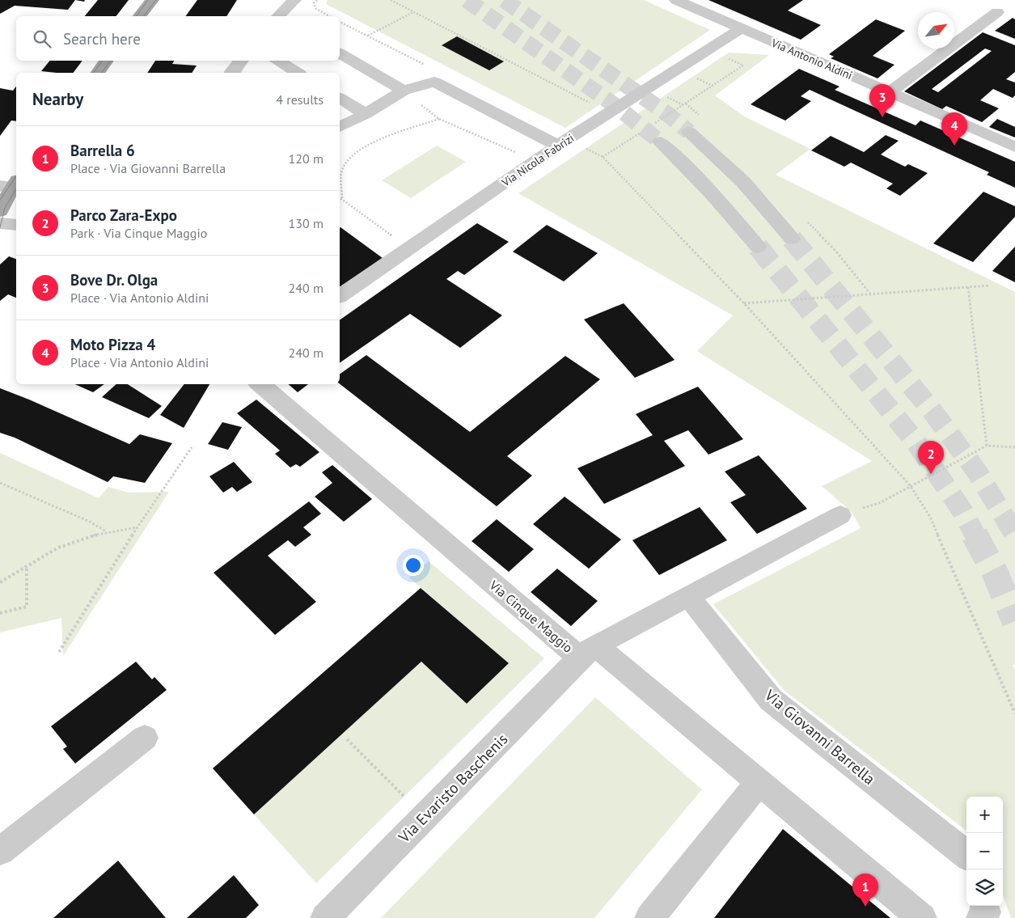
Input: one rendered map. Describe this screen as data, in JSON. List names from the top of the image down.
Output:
{
  "streets": {
    "street": [
      "Via Antonio Aldini",
      "Via Nicola Fabrizi",
      "Via Cinque Maggio",
      "Via Giovanni Barrella",
      "Via Evaristo Baschenis"
    ]
  },
  "crossings": [
    ["Via Antonio Aldini", "Via Nicola Fabrizi"],
    ["Via Cinque Maggio", "Via Giovanni Barrella"],
    ["Via Cinque Maggio", "Via Evaristo Baschenis"]
  ],
  "north": "top right",
  "page": {
    "search": "Search here",
    "heading": ["Nearby", "4 results"],
    "pins": [
      "3",
      "4",
      "2",
      "1"
    ],
    "list": [
      {
        "mark": "1",
        "name": "Barrella 6",
        "note": "Place · Via Giovanni Barrella",
        "value": "120 m"
      },
      {
        "mark": "2",
        "name": "Parco Zara-Expo",
        "note": "Park · Via Cinque Maggio",
        "value": "130 m"
      },
      {
        "mark": "3",
        "name": "Bove Dr. Olga",
        "note": "Place · Via Antonio Aldini",
        "value": "240 m"
      },
      {
        "mark": "4",
        "name": "Moto Pizza 4",
        "note": "Place · Via Antonio Aldini",
        "value": "240 m"
      }
    ],
    "map_buttons": ["+", "−"]
  }
}
